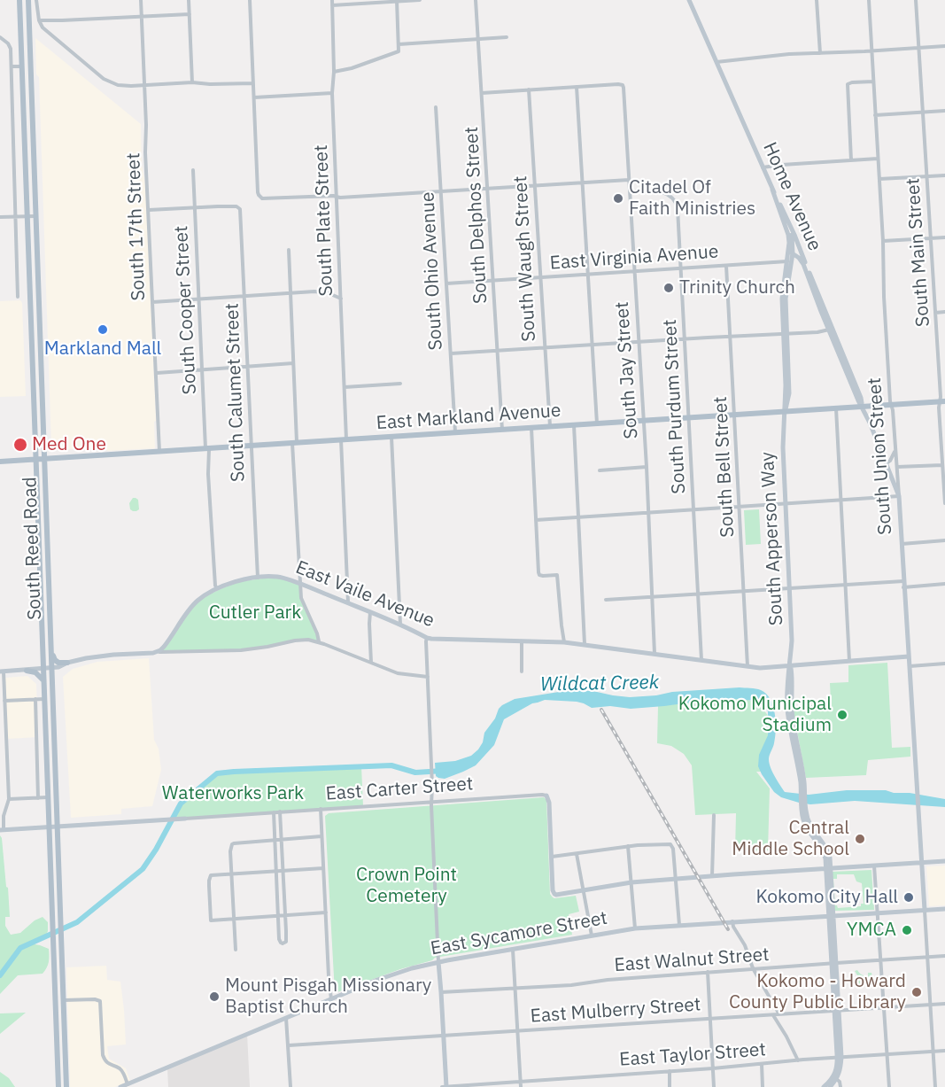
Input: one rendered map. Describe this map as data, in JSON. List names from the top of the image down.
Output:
{
  "streets": {
    "main road": ["East Markland Avenue", "South Reed Road"],
    "street": [
      "Home Avenue",
      "South Delphos Street",
      "South Plate Street",
      "South 17th Street",
      "South Main Street",
      "East Virginia Avenue",
      "South Waugh Street",
      "South Ohio Avenue",
      "South Cooper Street",
      "South Jay Street",
      "South Calumet Street",
      "South Purdum Street",
      "South Union Street",
      "South Bell Street",
      "South Apperson Way",
      "East Vaile Avenue",
      "East Carter Street",
      "East Sycamore Street",
      "East Walnut Street",
      "East Mulberry Street",
      "East Taylor Street"
    ]
  },
  "crossings": [
    ["Home Avenue", "East Markland Avenue"],
    ["Home Avenue", "South Union Street"],
    ["Home Avenue", "South Apperson Way"],
    ["South Delphos Street", "East Virginia Avenue"],
    ["South Delphos Street", "East Markland Avenue"],
    ["South Plate Street", "East Markland Avenue"],
    ["South Plate Street", "East Vaile Avenue"],
    ["South 17th Street", "East Markland Avenue"],
    ["South Main Street", "East Markland Avenue"],
    ["East Virginia Avenue", "South Waugh Street"],
    ["East Virginia Avenue", "South Ohio Avenue"],
    ["East Virginia Avenue", "South Jay Street"],
    ["East Virginia Avenue", "South Purdum Street"],
    ["East Virginia Avenue", "South Bell Street"],
    ["East Virginia Avenue", "South Apperson Way"],
    ["South Waugh Street", "East Markland Avenue"],
    ["South Ohio Avenue", "East Markland Avenue"],
    ["South Cooper Street", "South Calumet Street"],
    ["South Cooper Street", "East Markland Avenue"],
    ["South Cooper Street", "East Vaile Avenue"],
    ["South Jay Street", "South Purdum Street"],
    ["South Jay Street", "East Markland Avenue"],
    ["South Jay Street", "East Vaile Avenue"],
    ["South Calumet Street", "East Markland Avenue"],
    ["South Calumet Street", "East Vaile Avenue"],
    ["South Purdum Street", "East Markland Avenue"],
    ["South Purdum Street", "East Vaile Avenue"],
    ["East Markland Avenue", "South Union Street"],
    ["East Markland Avenue", "South Bell Street"],
    ["East Markland Avenue", "South Apperson Way"],
    ["East Markland Avenue", "South Reed Road"],
    ["South Union Street", "East Vaile Avenue"],
    ["South Union Street", "East Sycamore Street"],
    ["South Bell Street", "East Vaile Avenue"],
    ["South Apperson Way", "East Vaile Avenue"],
    ["South Apperson Way", "East Sycamore Street"],
    ["South Apperson Way", "East Walnut Street"],
    ["South Apperson Way", "East Mulberry Street"],
    ["South Apperson Way", "East Taylor Street"],
    ["South Reed Road", "East Carter Street"]
  ],
  "water": ["Wildcat Creek"],
  "parks": ["Cutler Park", "Waterworks Park", "Crown Point Cemetery"],
  "places": [
    "Citadel Of Faith Ministries",
    "Trinity Church",
    "Markland Mall",
    "Med One",
    "Kokomo Municipal Stadium",
    "Central Middle School",
    "Kokomo City Hall",
    "YMCA",
    "Kokomo - Howard County Public Library",
    "Mount Pisgah Missionary Baptist Church"
  ]
}
